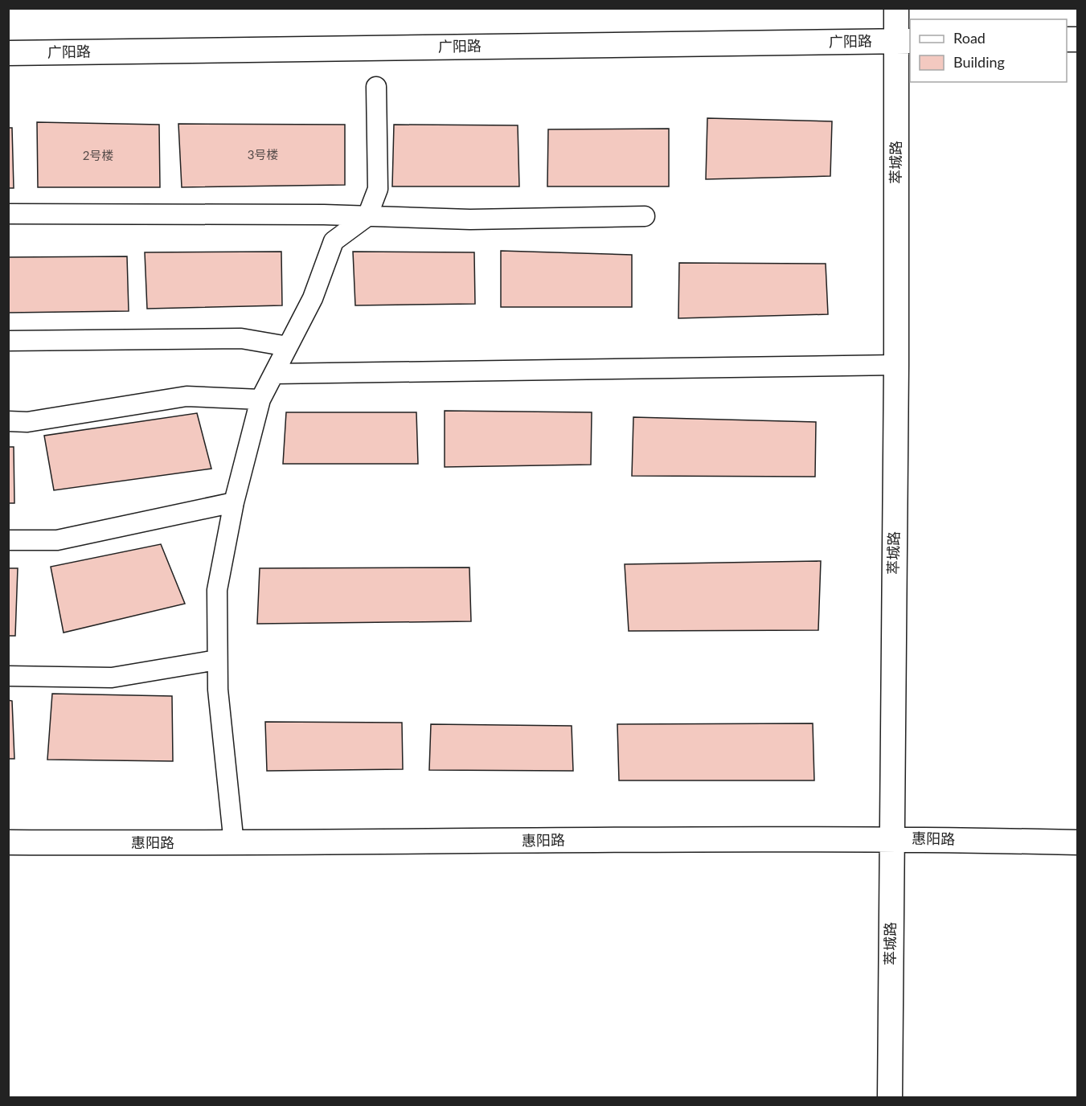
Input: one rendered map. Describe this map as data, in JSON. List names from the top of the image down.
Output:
{
  "streets": {
    "street": ["广阳路", "萃城路", "惠阳路"]
  },
  "crossings": [
    ["广阳路", "萃城路"],
    ["萃城路", "惠阳路"]
  ],
  "house_numbers": ["3号楼", "2号楼"],
  "legend": ["Road", "Building"]
}
